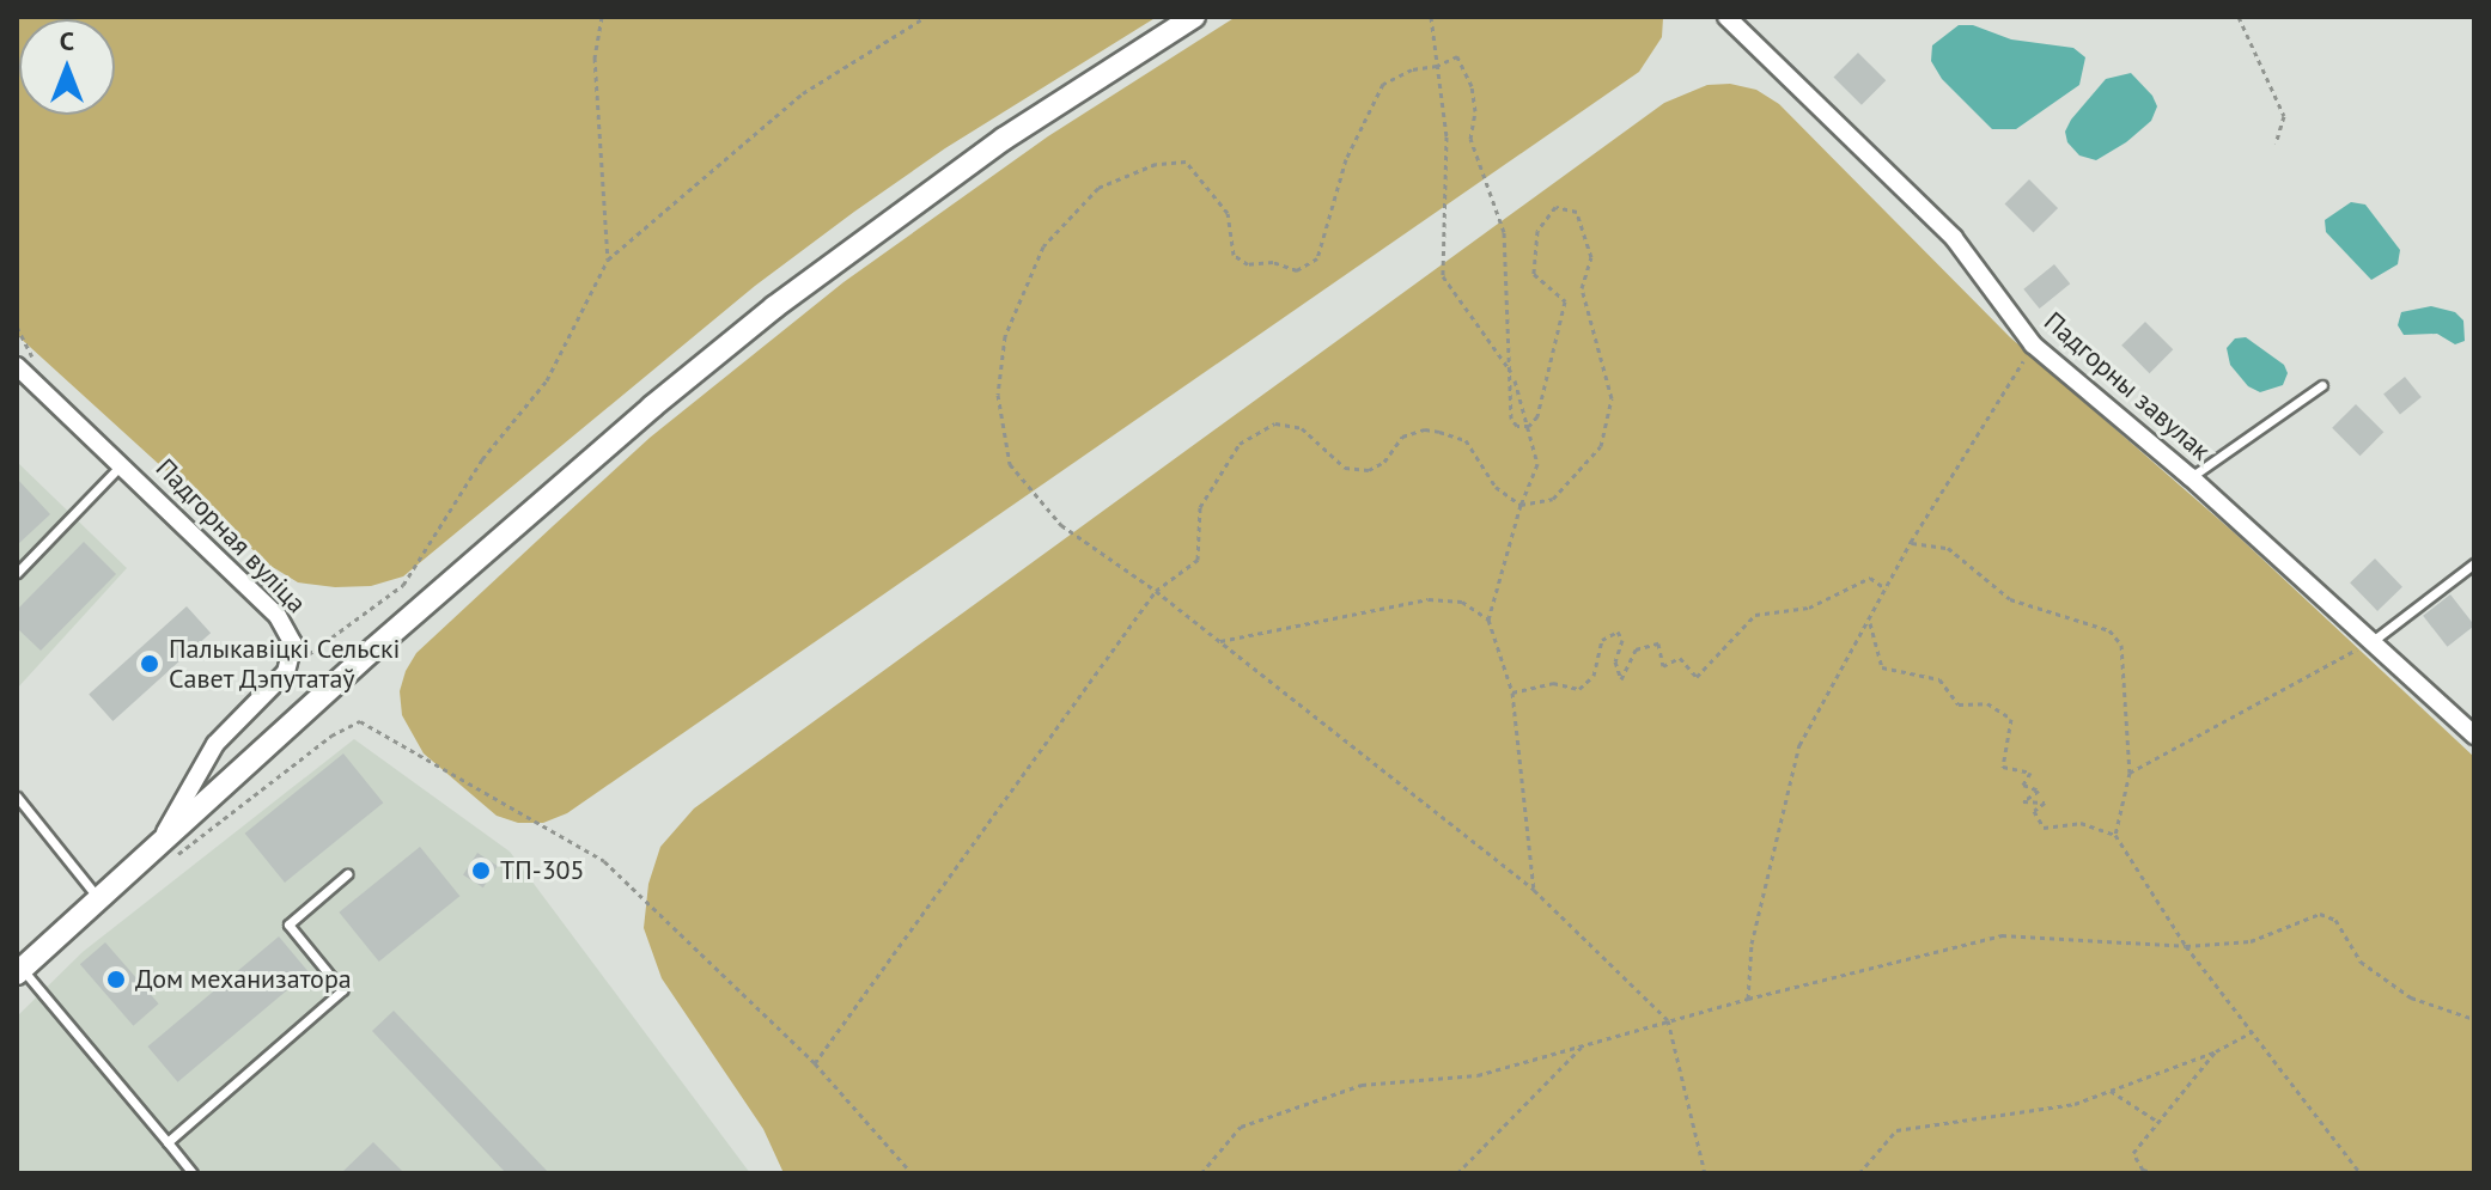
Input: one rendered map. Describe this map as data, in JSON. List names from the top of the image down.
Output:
{
  "streets": {
    "street": ["Падгорны завулак", "Падгорная вуліца"]
  },
  "places": ["Палыкавіцкі Сельскі Савет Дэпутатаў", "ТП-305", "Дом механизатора"],
  "north": "top"
}
